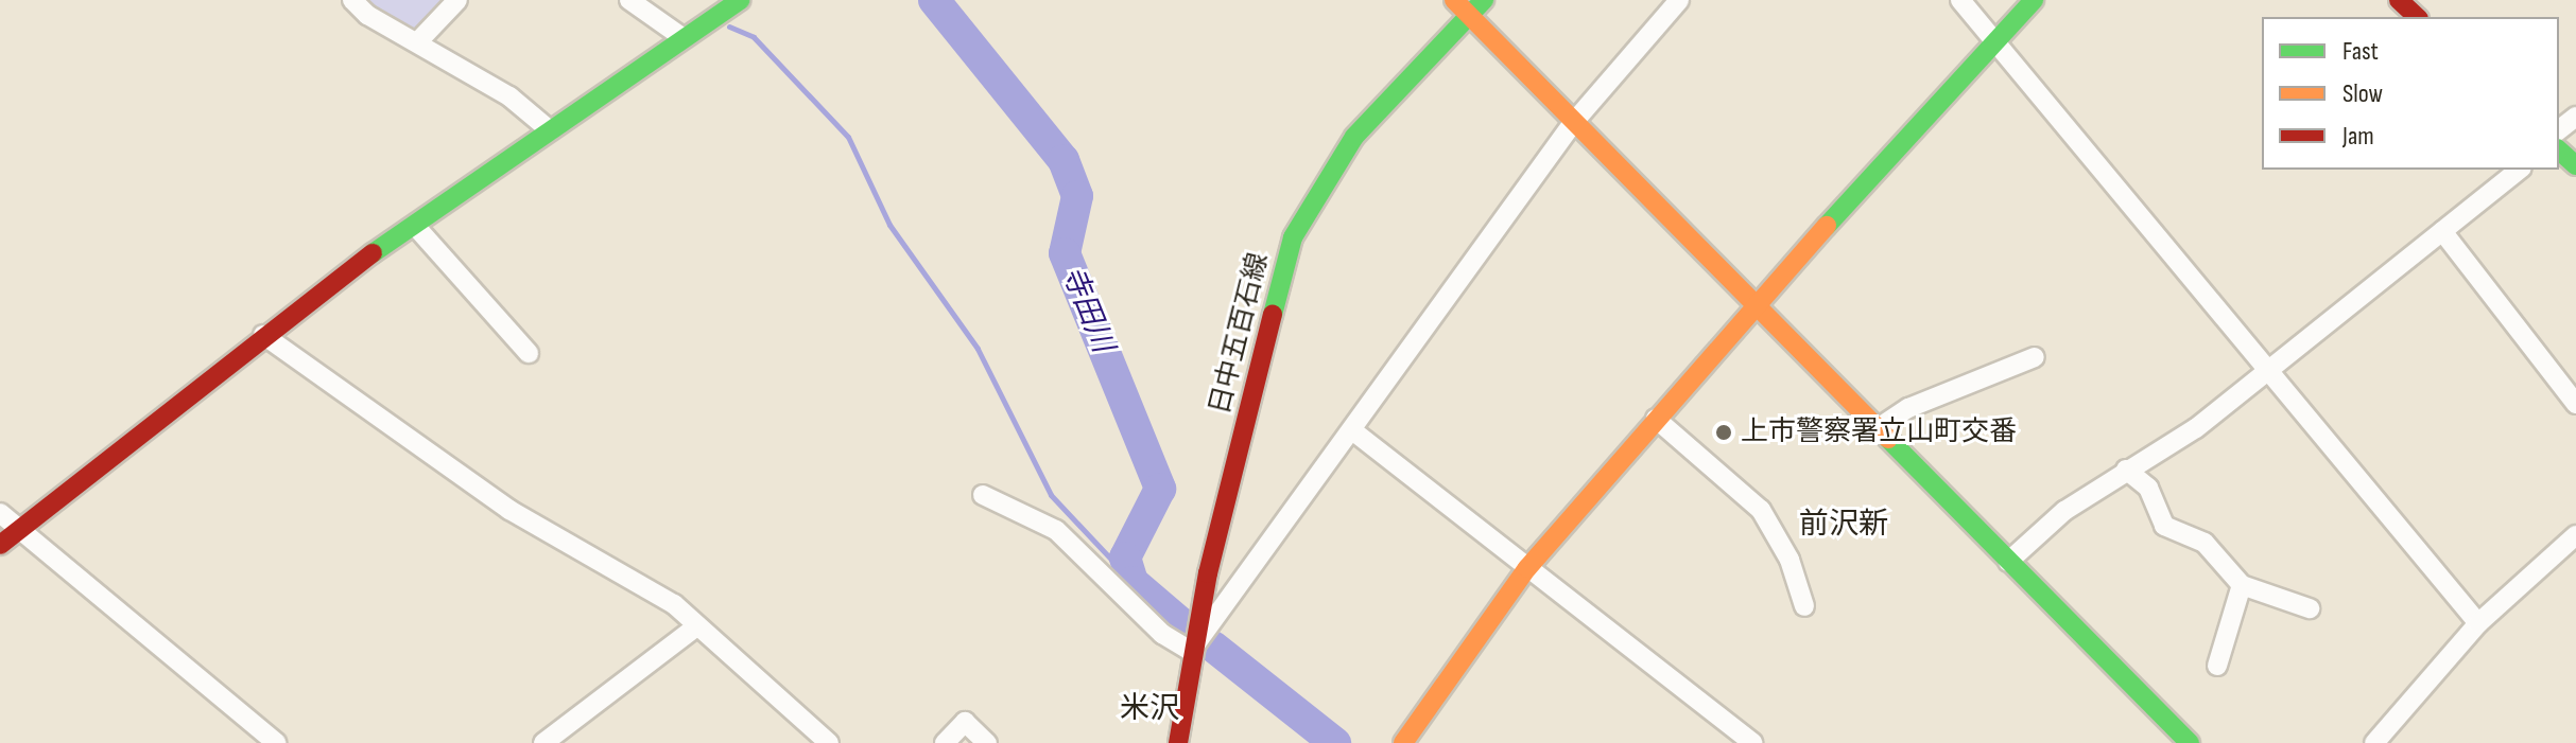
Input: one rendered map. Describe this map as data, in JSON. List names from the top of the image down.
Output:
{
  "streets": {
    "street": ["日中五百石線"]
  },
  "districts": ["前沢新", "米沢"],
  "water": ["寺田川"],
  "places": ["上市警察署立山町交番"],
  "legend": ["Fast", "Slow", "Jam"]
}
